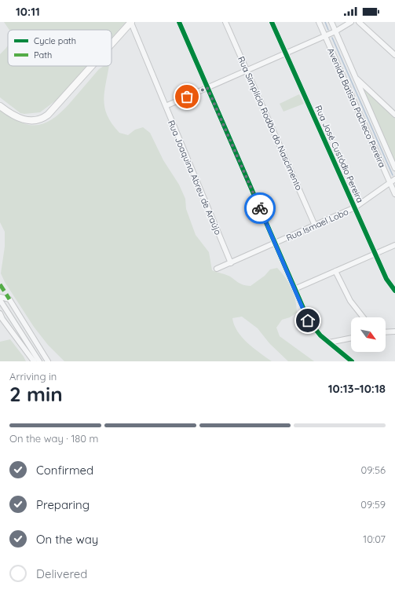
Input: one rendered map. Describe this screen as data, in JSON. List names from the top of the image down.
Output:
{
  "streets": {
    "street": [
      "Avenida Batista Pacheco Pereira",
      "Rua Simplício Rodão do Nascimento",
      "Rua José Custódio Pereira",
      "Rua Joaquina Abreu de Araújo",
      "Rua Ismael Lobo"
    ]
  },
  "crossings": [
    ["Avenida Batista Pacheco Pereira", "Rua Ismael Lobo"],
    ["Rua Simplício Rodão do Nascimento", "Rua Ismael Lobo"],
    ["Rua José Custódio Pereira", "Rua Ismael Lobo"],
    ["Rua Joaquina Abreu de Araújo", "Rua Ismael Lobo"]
  ],
  "legend": ["Cycle path", "Path"],
  "north": "bottom right",
  "page": {
    "status": "10:11",
    "heading": ["2 min", "Arriving in", "10:13–10:18"],
    "bar": "On the way · 180 m",
    "list": [
      ["Confirmed", "09:56"],
      ["Preparing", "09:59"],
      ["On the way", "10:07"],
      "Delivered"
    ]
  }
}
